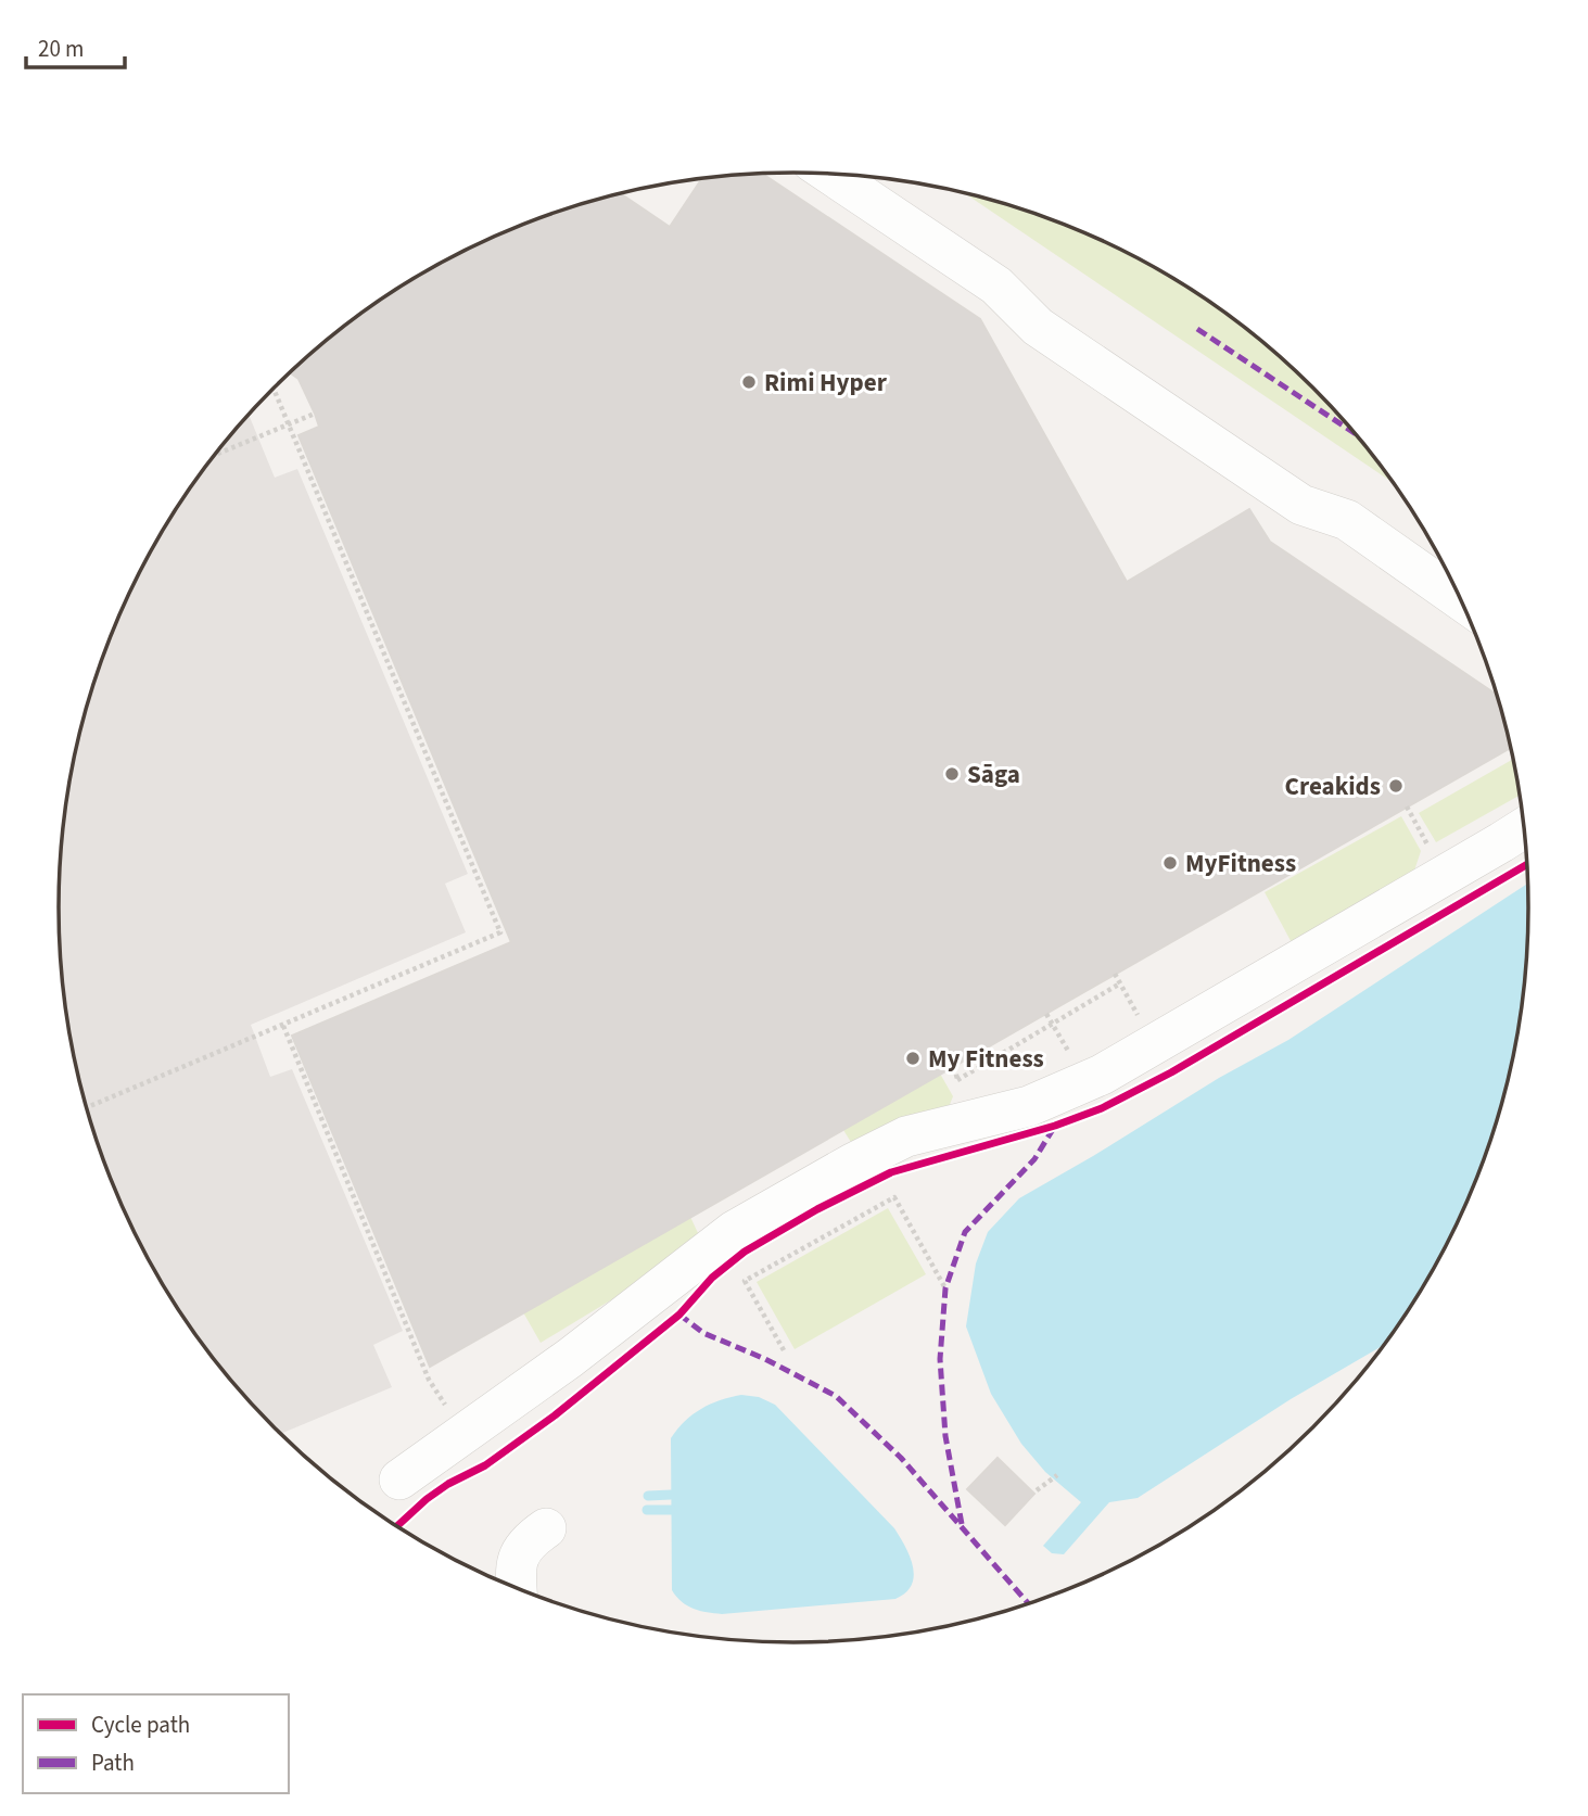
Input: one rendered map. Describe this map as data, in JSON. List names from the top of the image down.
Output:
{
  "places": [
    "Rimi Hyper",
    "Sāga",
    "Creakids",
    "MyFitness",
    "My Fitness"
  ],
  "legend": ["Cycle path", "Path"],
  "scale_bar": "20 m"
}
